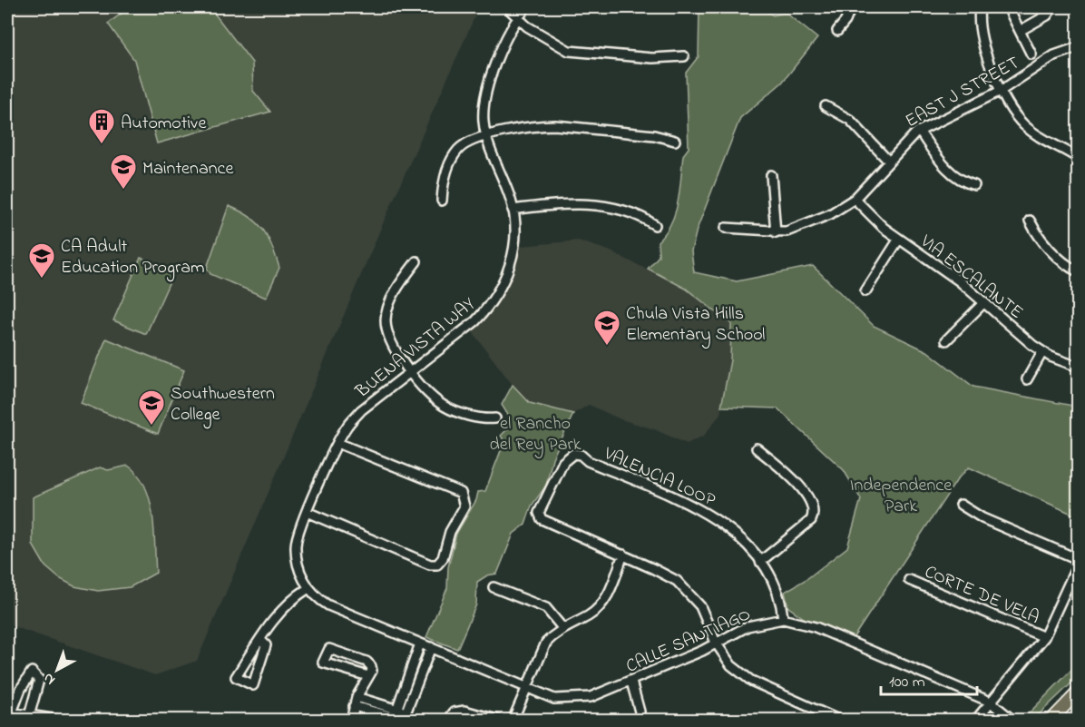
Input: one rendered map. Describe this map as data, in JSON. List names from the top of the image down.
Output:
{
  "streets": {
    "street": [
      "EAST J STREET",
      "VIA ESCALANTE",
      "BUENA VISTA WAY",
      "VALENCIA LOOP",
      "CORTE DE VELA",
      "CALLE SANTIAGO"
    ]
  },
  "crossings": [
    ["EAST J STREET", "VIA ESCALANTE"],
    ["BUENA VISTA WAY", "CALLE SANTIAGO"],
    ["VALENCIA LOOP", "CALLE SANTIAGO"]
  ],
  "parks": ["el Rancho del Rey Park", "Independence Park"],
  "places": {
    "building": ["Automotive"],
    "school or university": [
      "Maintenance",
      "CA Adult Education Program",
      "Chula Vista Hills Elementary School",
      "Southwestern College"
    ]
  },
  "scale_bar": "100 m",
  "north": "bottom left"
}
